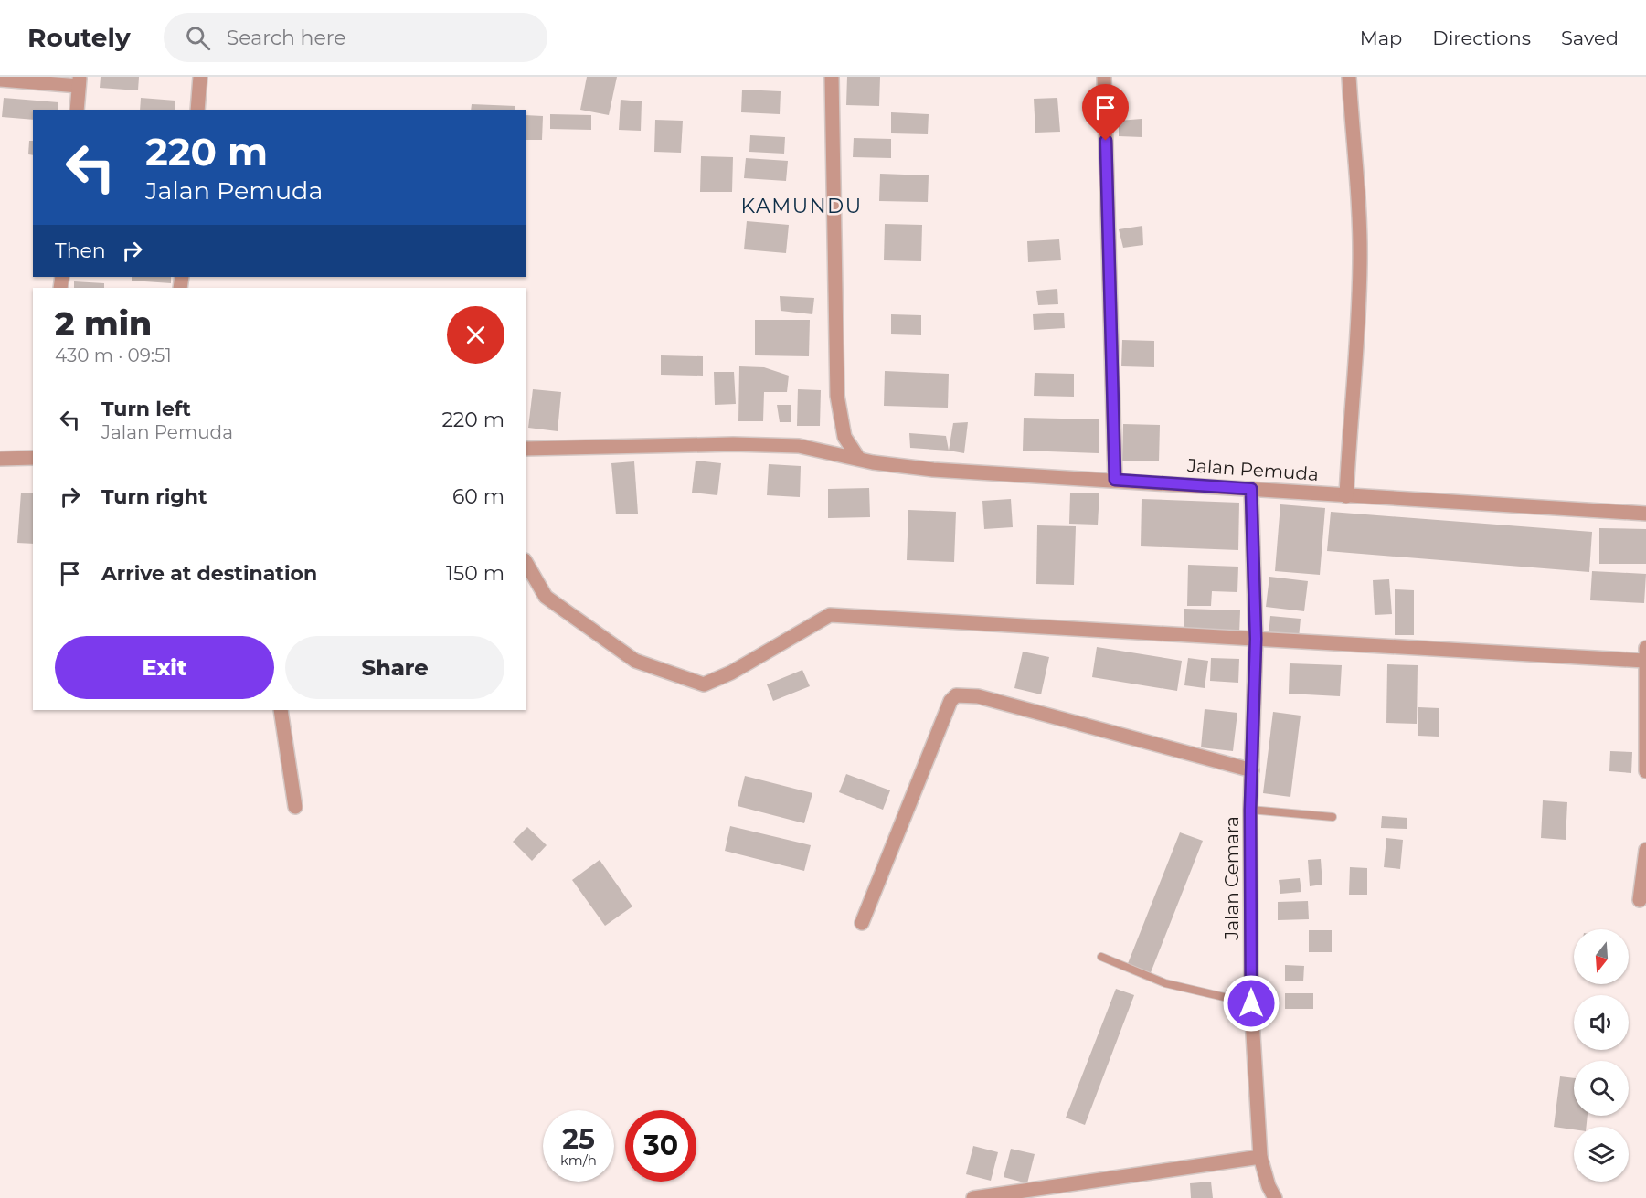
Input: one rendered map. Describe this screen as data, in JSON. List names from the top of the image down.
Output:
{
  "streets": {
    "street": ["Jalan Pemuda", "Jalan Cemara"]
  },
  "crossings": [
    ["Jalan Pemuda", "Jalan Cemara"]
  ],
  "districts": ["KAMUNDU"],
  "north": "bottom",
  "page": {
    "header": "Routely",
    "search": "Search here",
    "nav": ["Map", "Directions", "Saved"],
    "turn": ["220 m", "Jalan Pemuda"],
    "then": "Then",
    "heading": ["2 min", "430 m · 09:51"],
    "list": [
      {
        "name": "Turn left",
        "note": "Jalan Pemuda",
        "value": "220 m"
      },
      {
        "name": "Turn right",
        "value": "60 m"
      },
      {
        "name": "Arrive at destination",
        "value": "150 m"
      }
    ],
    "buttons": ["Exit", "Share"],
    "speed": "25 km/h",
    "limit": "30"
  }
}
